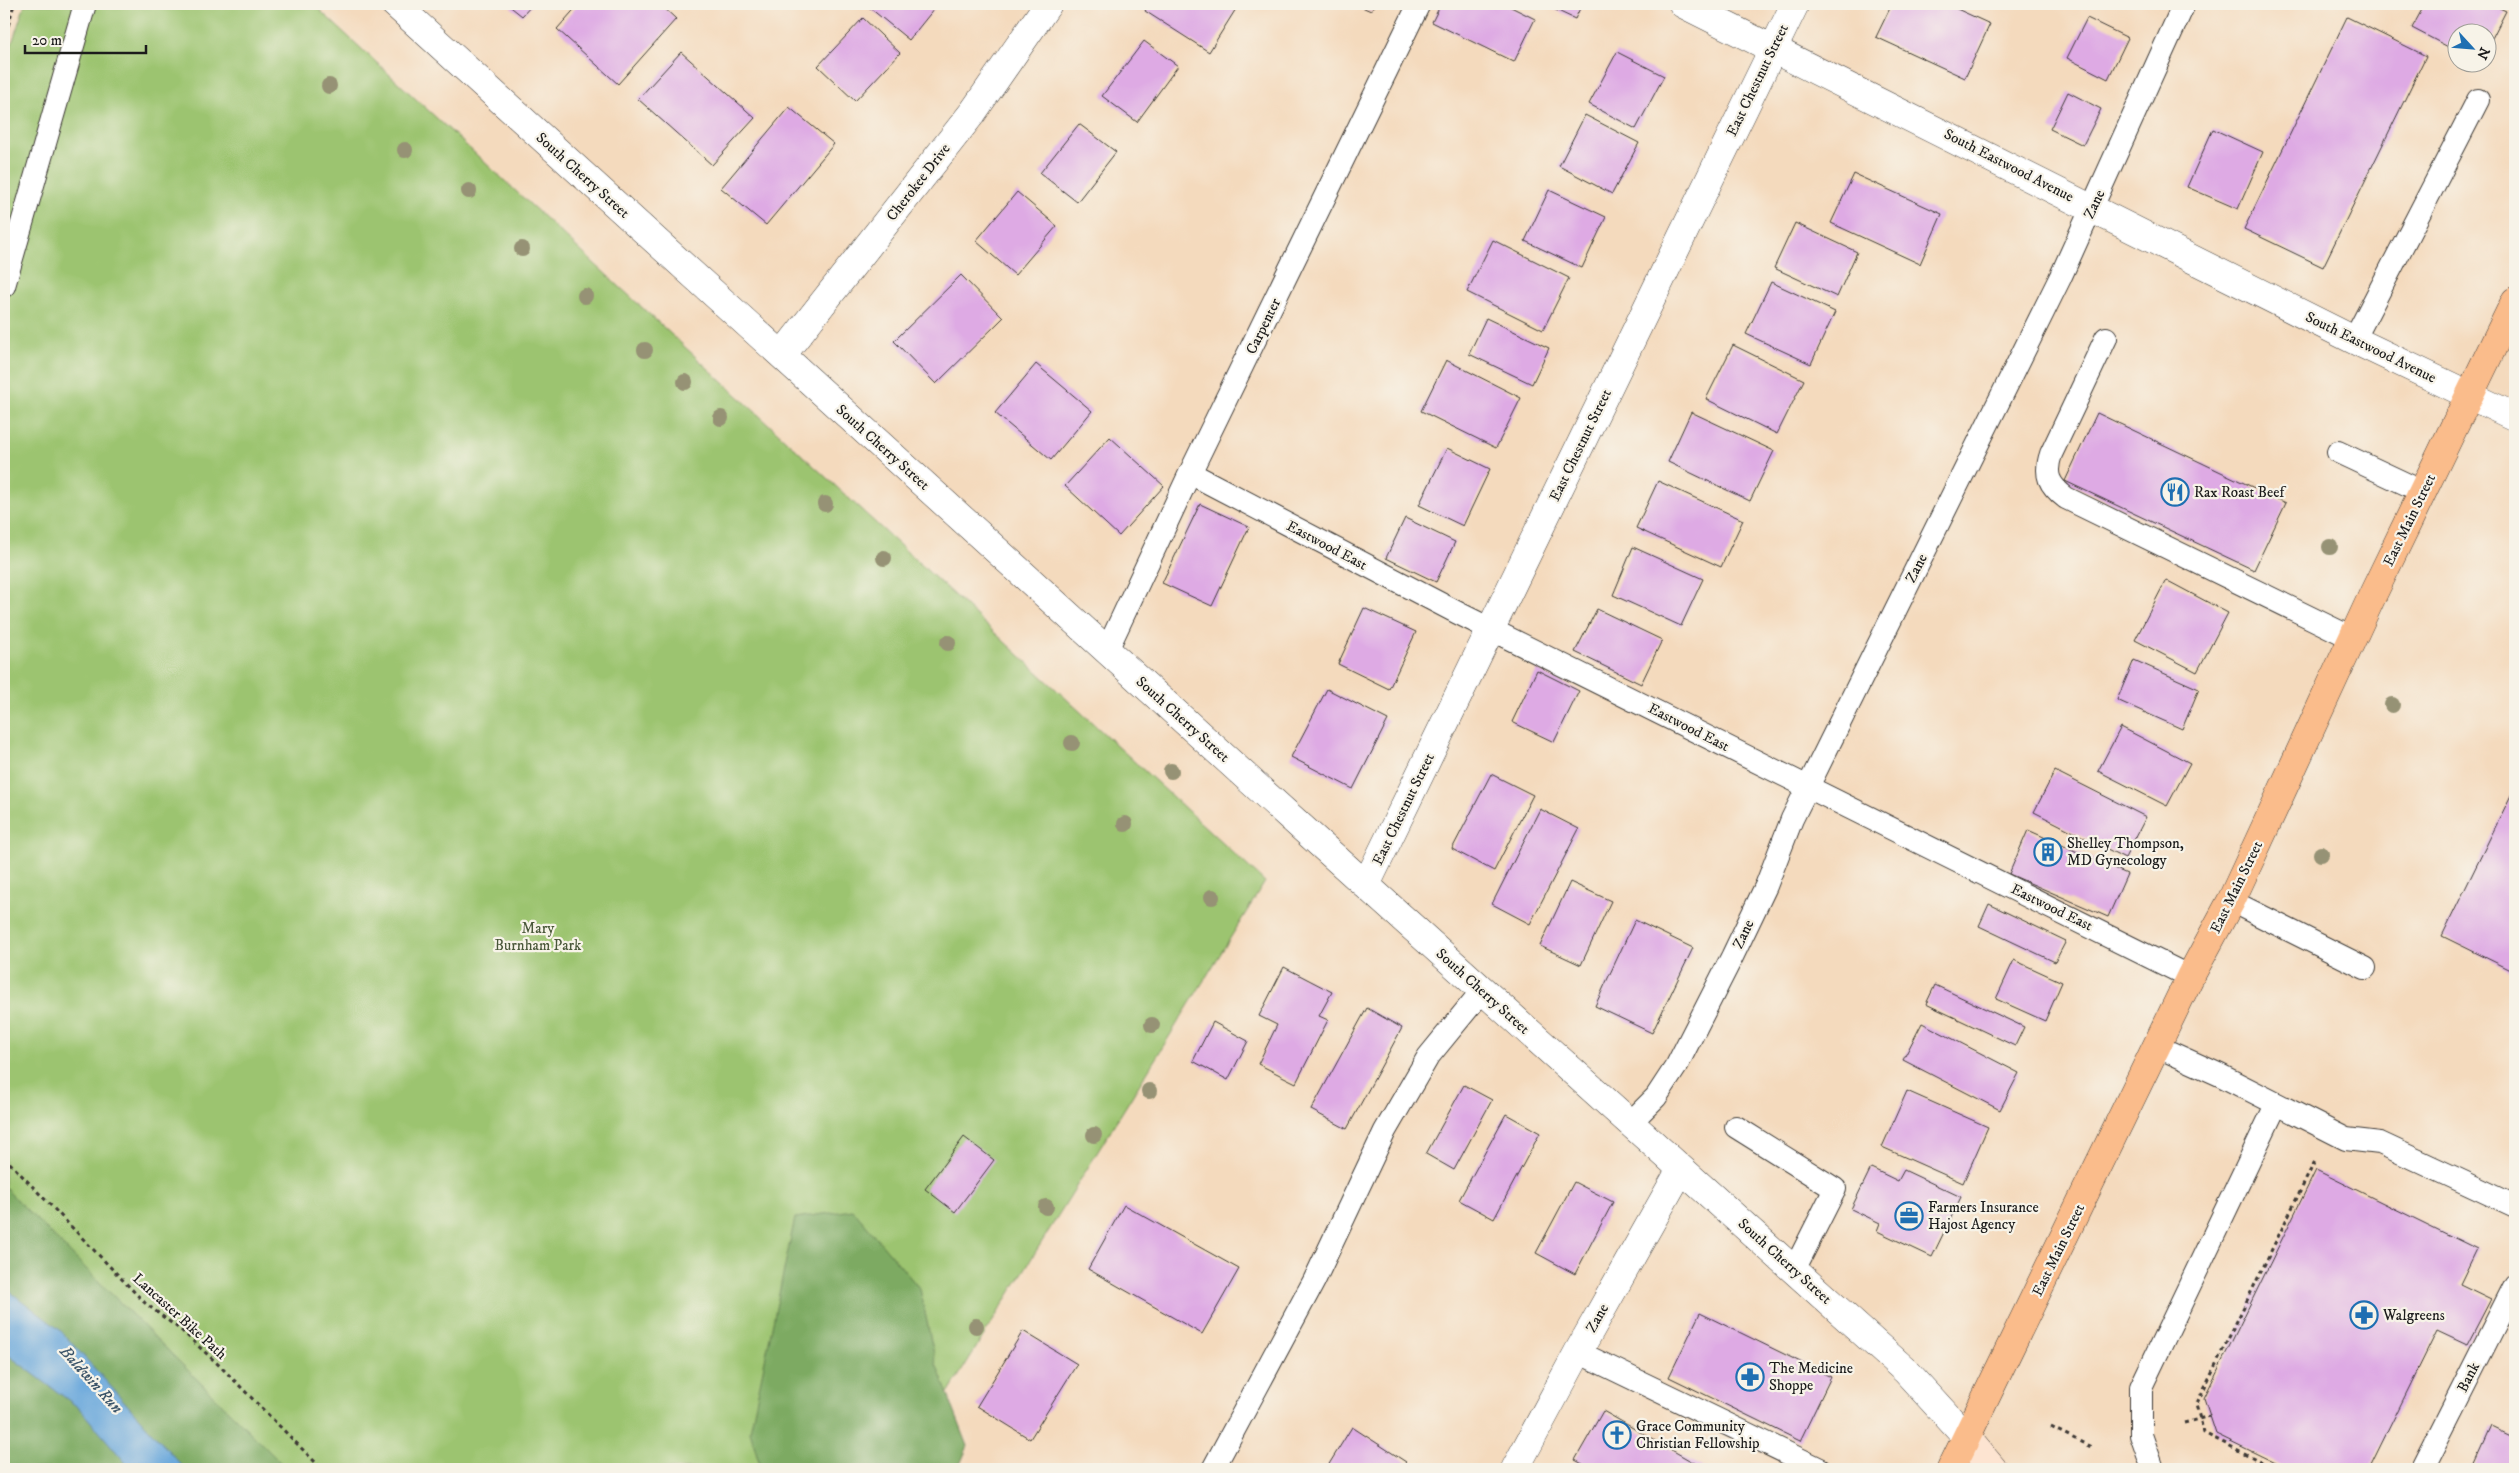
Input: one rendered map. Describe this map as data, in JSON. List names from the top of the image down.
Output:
{
  "streets": {
    "main road": ["East Main Street"],
    "street": [
      "East Chestnut Street",
      "South Eastwood Avenue",
      "South Cherry Street",
      "Cherokee Drive",
      "Zane"
    ],
    "lane": ["Carpenter", "Eastwood East", "Bank"],
    "path": ["Lancaster Bike Path"]
  },
  "crossings": [
    ["East Chestnut Street", "South Eastwood Avenue"],
    ["East Chestnut Street", "South Cherry Street"],
    ["East Chestnut Street", "Eastwood East"],
    ["South Eastwood Avenue", "Zane"],
    ["South Eastwood Avenue", "East Main Street"],
    ["South Cherry Street", "Cherokee Drive"],
    ["South Cherry Street", "Zane"],
    ["South Cherry Street", "Carpenter"],
    ["South Cherry Street", "East Main Street"],
    ["Zane", "Eastwood East"],
    ["Carpenter", "Eastwood East"],
    ["East Main Street", "Eastwood East"]
  ],
  "water": ["Baldwin Run"],
  "parks": ["Mary Burnham Park"],
  "places": {
    "restaurant": ["Rax Roast Beef"],
    "building": ["Shelley Thompson, MD Gynecology"],
    "office": ["Farmers Insurance Hajost Agency"],
    "pharmacy": ["Walgreens", "The Medicine Shoppe"],
    "church": ["Grace Community Christian Fellowship"]
  },
  "scale_bar": "20 m",
  "north": "bottom right"
}
